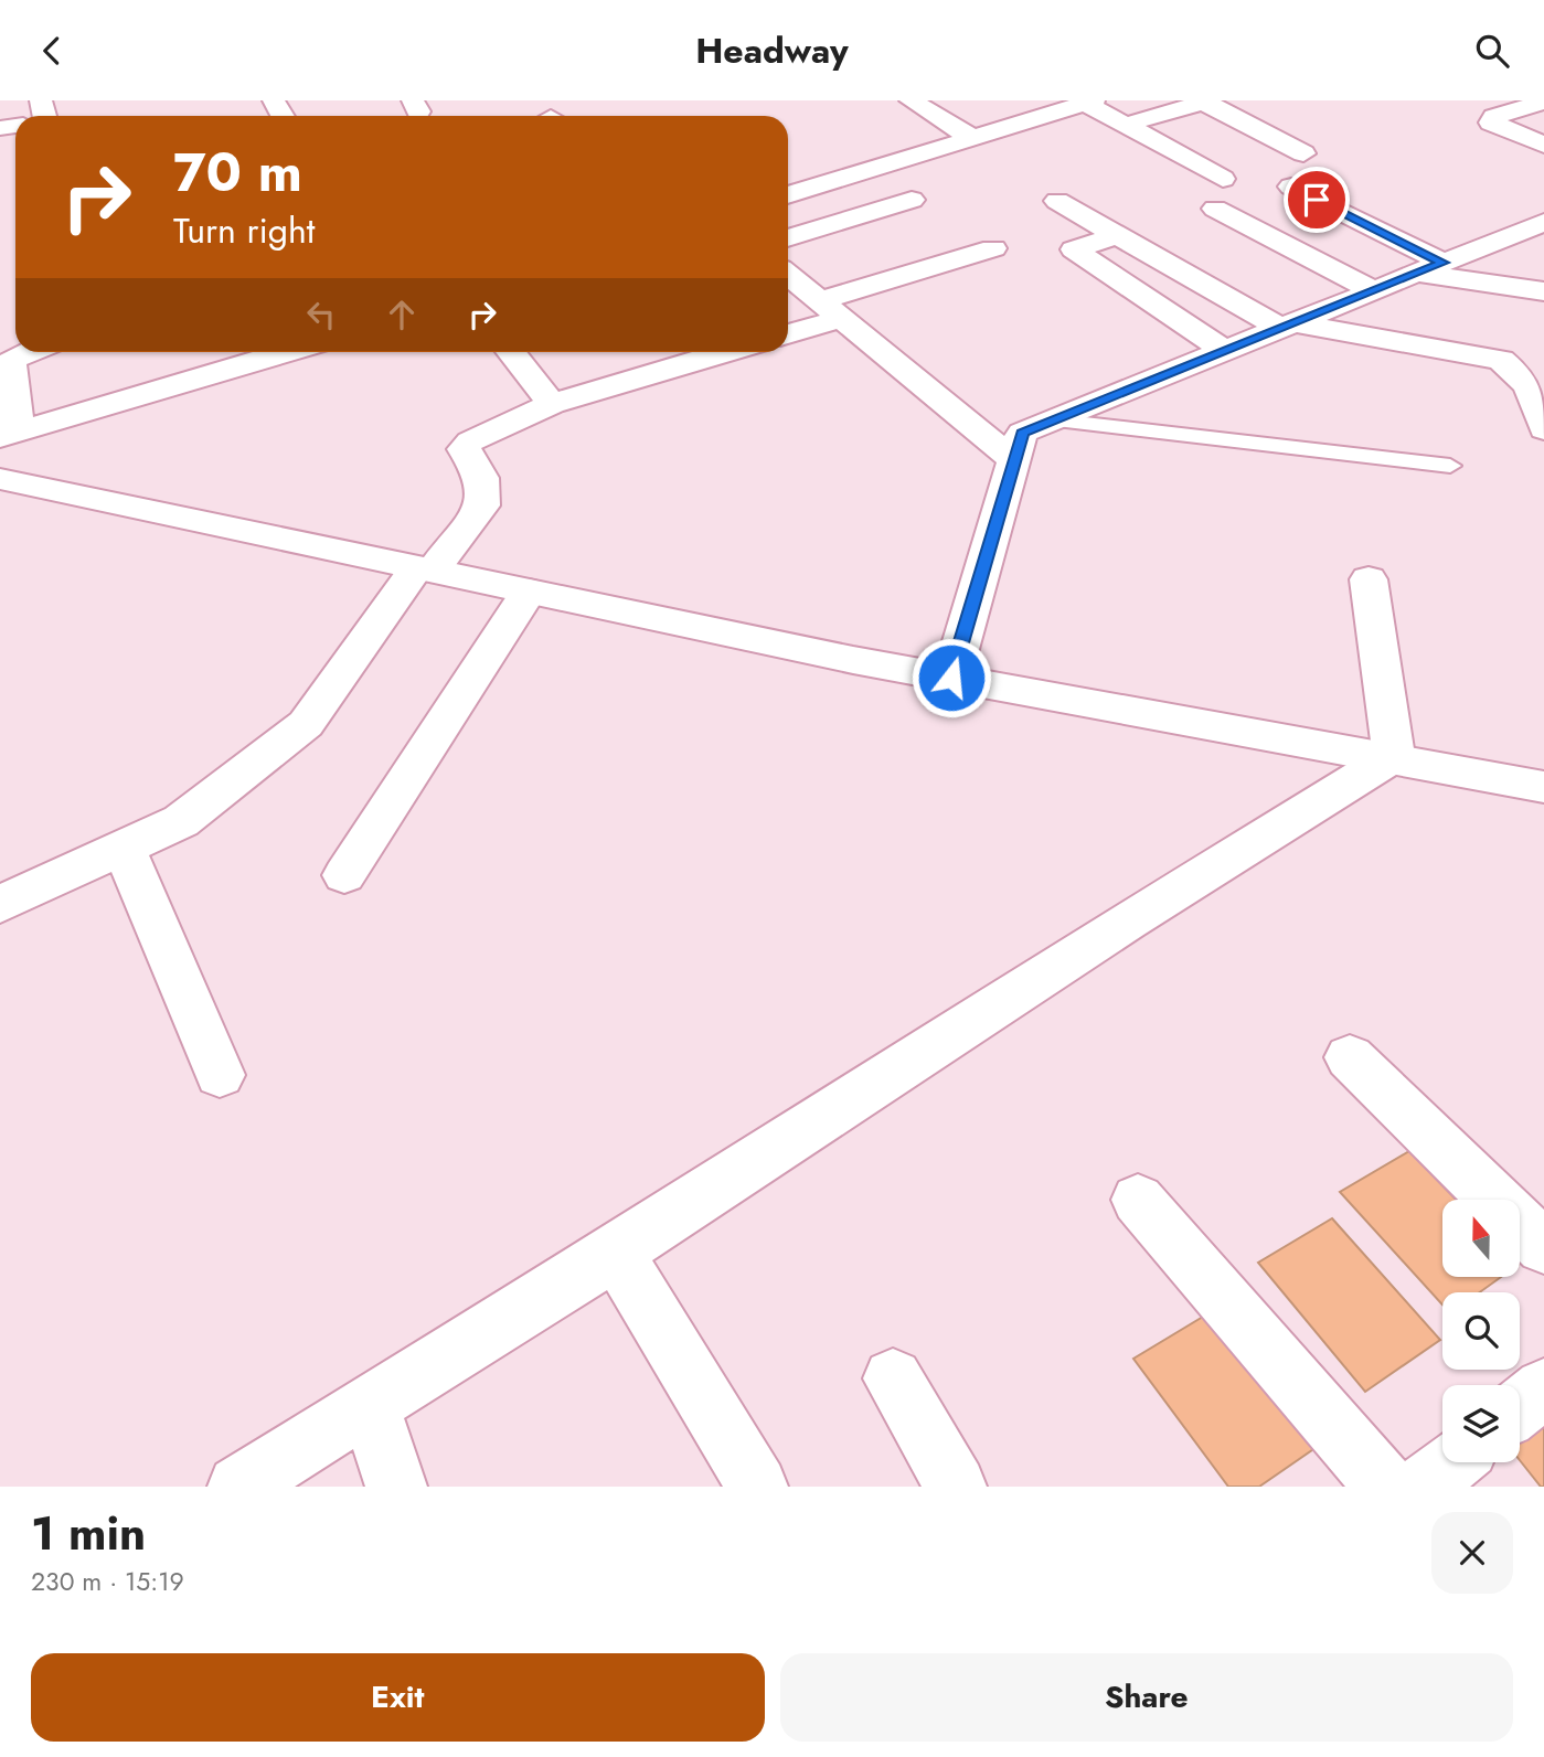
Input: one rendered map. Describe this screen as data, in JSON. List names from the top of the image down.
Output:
{
  "north": "top",
  "page": {
    "header": "Headway",
    "turn": ["70 m", "Turn right"],
    "heading": ["1 min", "230 m · 15:19"],
    "buttons": ["Exit", "Share"]
  }
}
